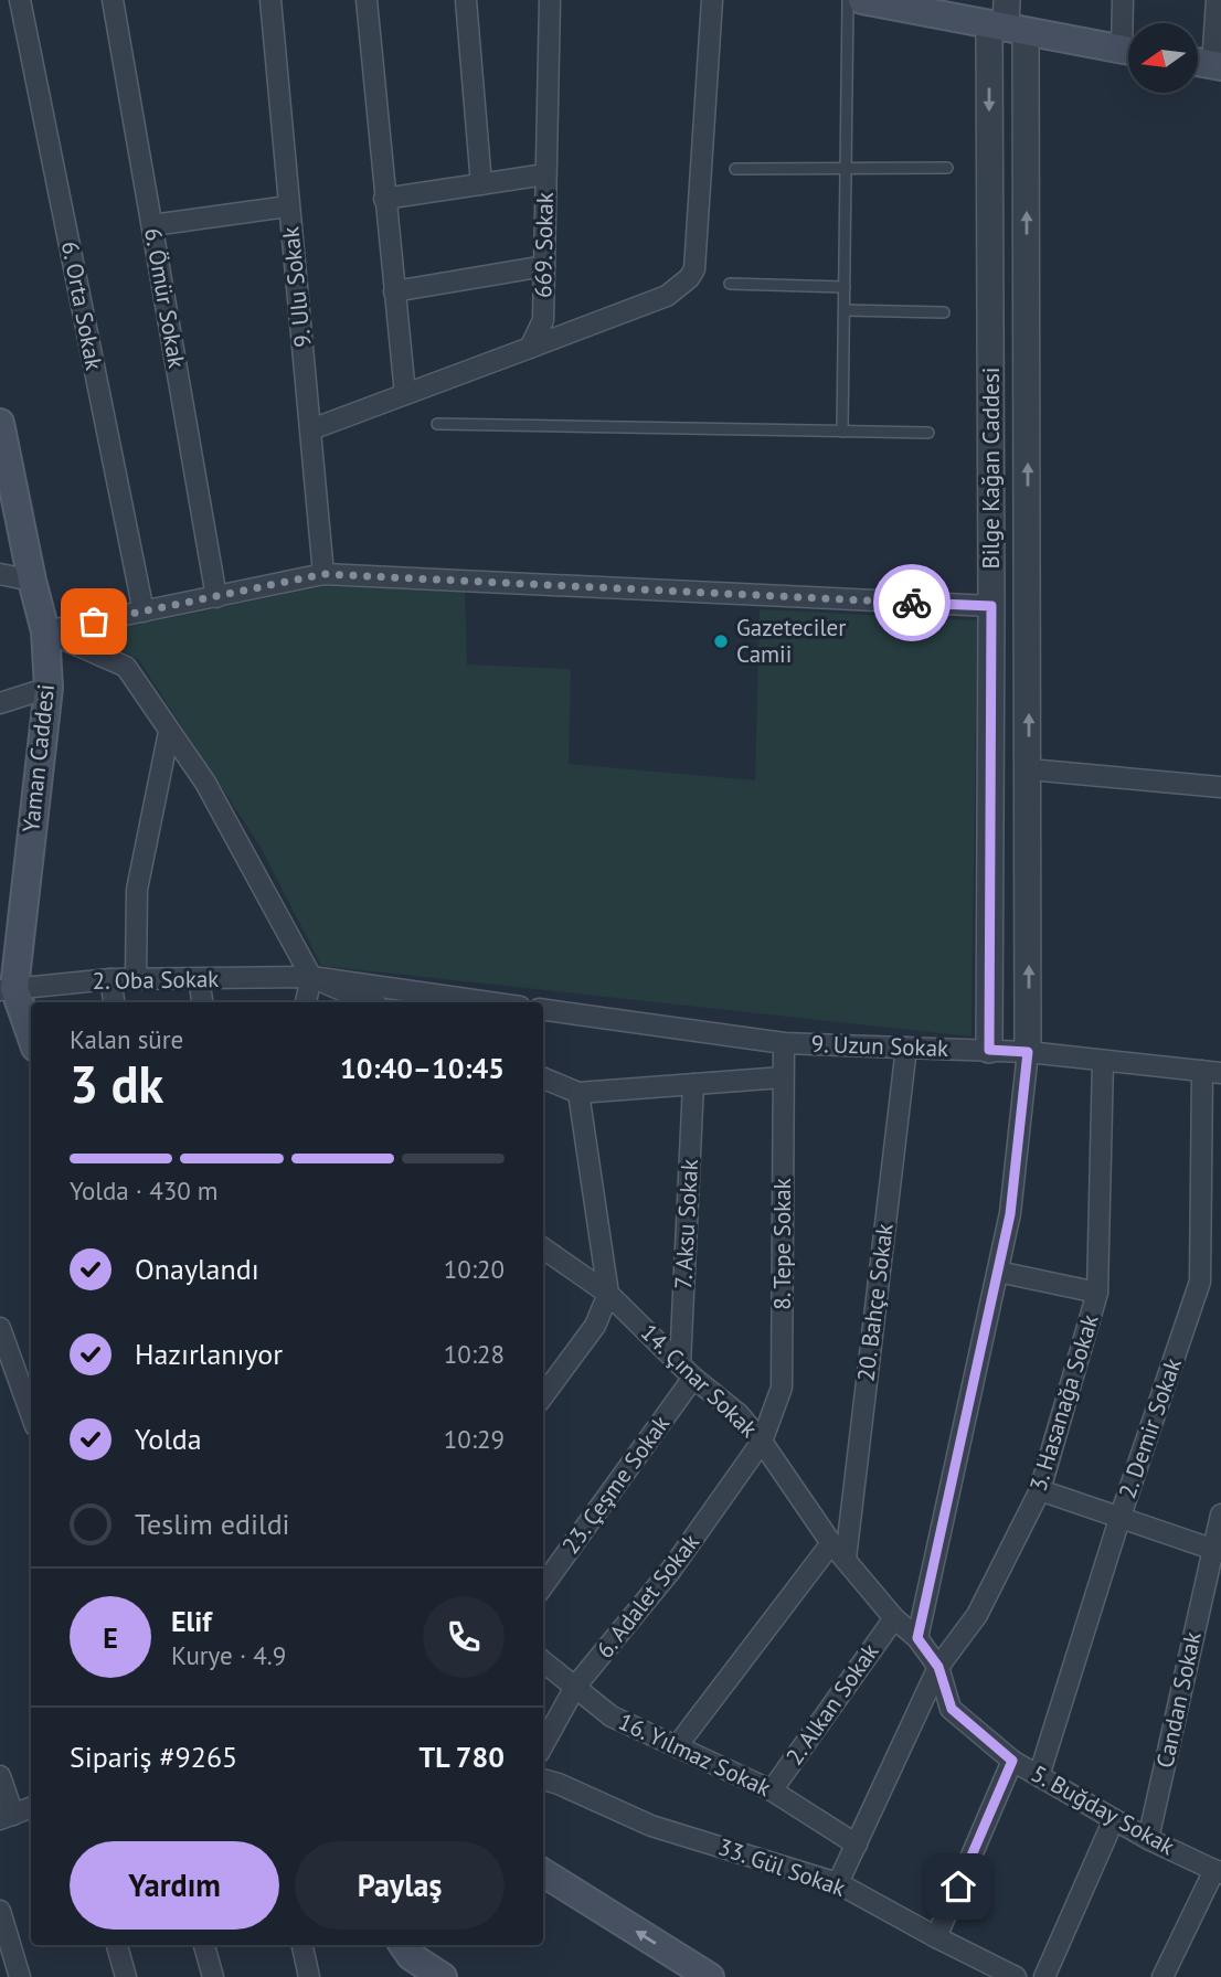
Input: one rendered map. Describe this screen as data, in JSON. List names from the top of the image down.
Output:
{
  "streets": {
    "main road": ["Yaman Caddesi"],
    "street": [
      "669. Sokak",
      "9. Ulu Sokak",
      "6. Ömür Sokak",
      "6. Orta Sokak",
      "Bilge Kağan Caddesi",
      "2. Oba Sokak",
      "9. Uzun Sokak",
      "7. Aksu Sokak",
      "8. Tepe Sokak",
      "20. Bahçe Sokak",
      "14. Çınar Sokak",
      "3. Hasanağa Sokak",
      "2. Demir Sokak",
      "23. Çeşme Sokak",
      "6. Adalet Sokak",
      "Candan Sokak",
      "2. Alkan Sokak",
      "16. Yılmaz Sokak",
      "5. Buğday Sokak",
      "33. Gül Sokak"
    ]
  },
  "crossings": [
    ["Bilge Kağan Caddesi", "9. Uzun Sokak"],
    ["Yaman Caddesi", "2. Oba Sokak"],
    ["9. Uzun Sokak", "8. Tepe Sokak"],
    ["9. Uzun Sokak", "20. Bahçe Sokak"],
    ["9. Uzun Sokak", "3. Hasanağa Sokak"],
    ["9. Uzun Sokak", "2. Demir Sokak"],
    ["7. Aksu Sokak", "14. Çınar Sokak"],
    ["7. Aksu Sokak", "23. Çeşme Sokak"],
    ["8. Tepe Sokak", "14. Çınar Sokak"],
    ["8. Tepe Sokak", "6. Adalet Sokak"],
    ["20. Bahçe Sokak", "14. Çınar Sokak"],
    ["14. Çınar Sokak", "3. Hasanağa Sokak"],
    ["14. Çınar Sokak", "23. Çeşme Sokak"],
    ["14. Çınar Sokak", "6. Adalet Sokak"],
    ["14. Çınar Sokak", "2. Alkan Sokak"],
    ["14. Çınar Sokak", "5. Buğday Sokak"],
    ["3. Hasanağa Sokak", "16. Yılmaz Sokak"],
    ["3. Hasanağa Sokak", "5. Buğday Sokak"],
    ["3. Hasanağa Sokak", "33. Gül Sokak"],
    ["2. Demir Sokak", "5. Buğday Sokak"],
    ["6. Adalet Sokak", "16. Yılmaz Sokak"],
    ["Candan Sokak", "5. Buğday Sokak"],
    ["2. Alkan Sokak", "16. Yılmaz Sokak"]
  ],
  "places": ["Gazeteciler Camii"],
  "north": "left",
  "page": {
    "heading": ["3 dk", "Kalan süre", "10:40–10:45"],
    "panel": [
      "Elif",
      "Kurye · 4.9",
      "Sipariş #9265",
      "TL 780"
    ],
    "bar": "Yolda · 430 m",
    "list": [
      ["Onaylandı", "10:20"],
      ["Hazırlanıyor", "10:28"],
      ["Yolda", "10:29"],
      "Teslim edildi"
    ],
    "round": "E",
    "buttons": ["Yardım", "Paylaş"]
  }
}
